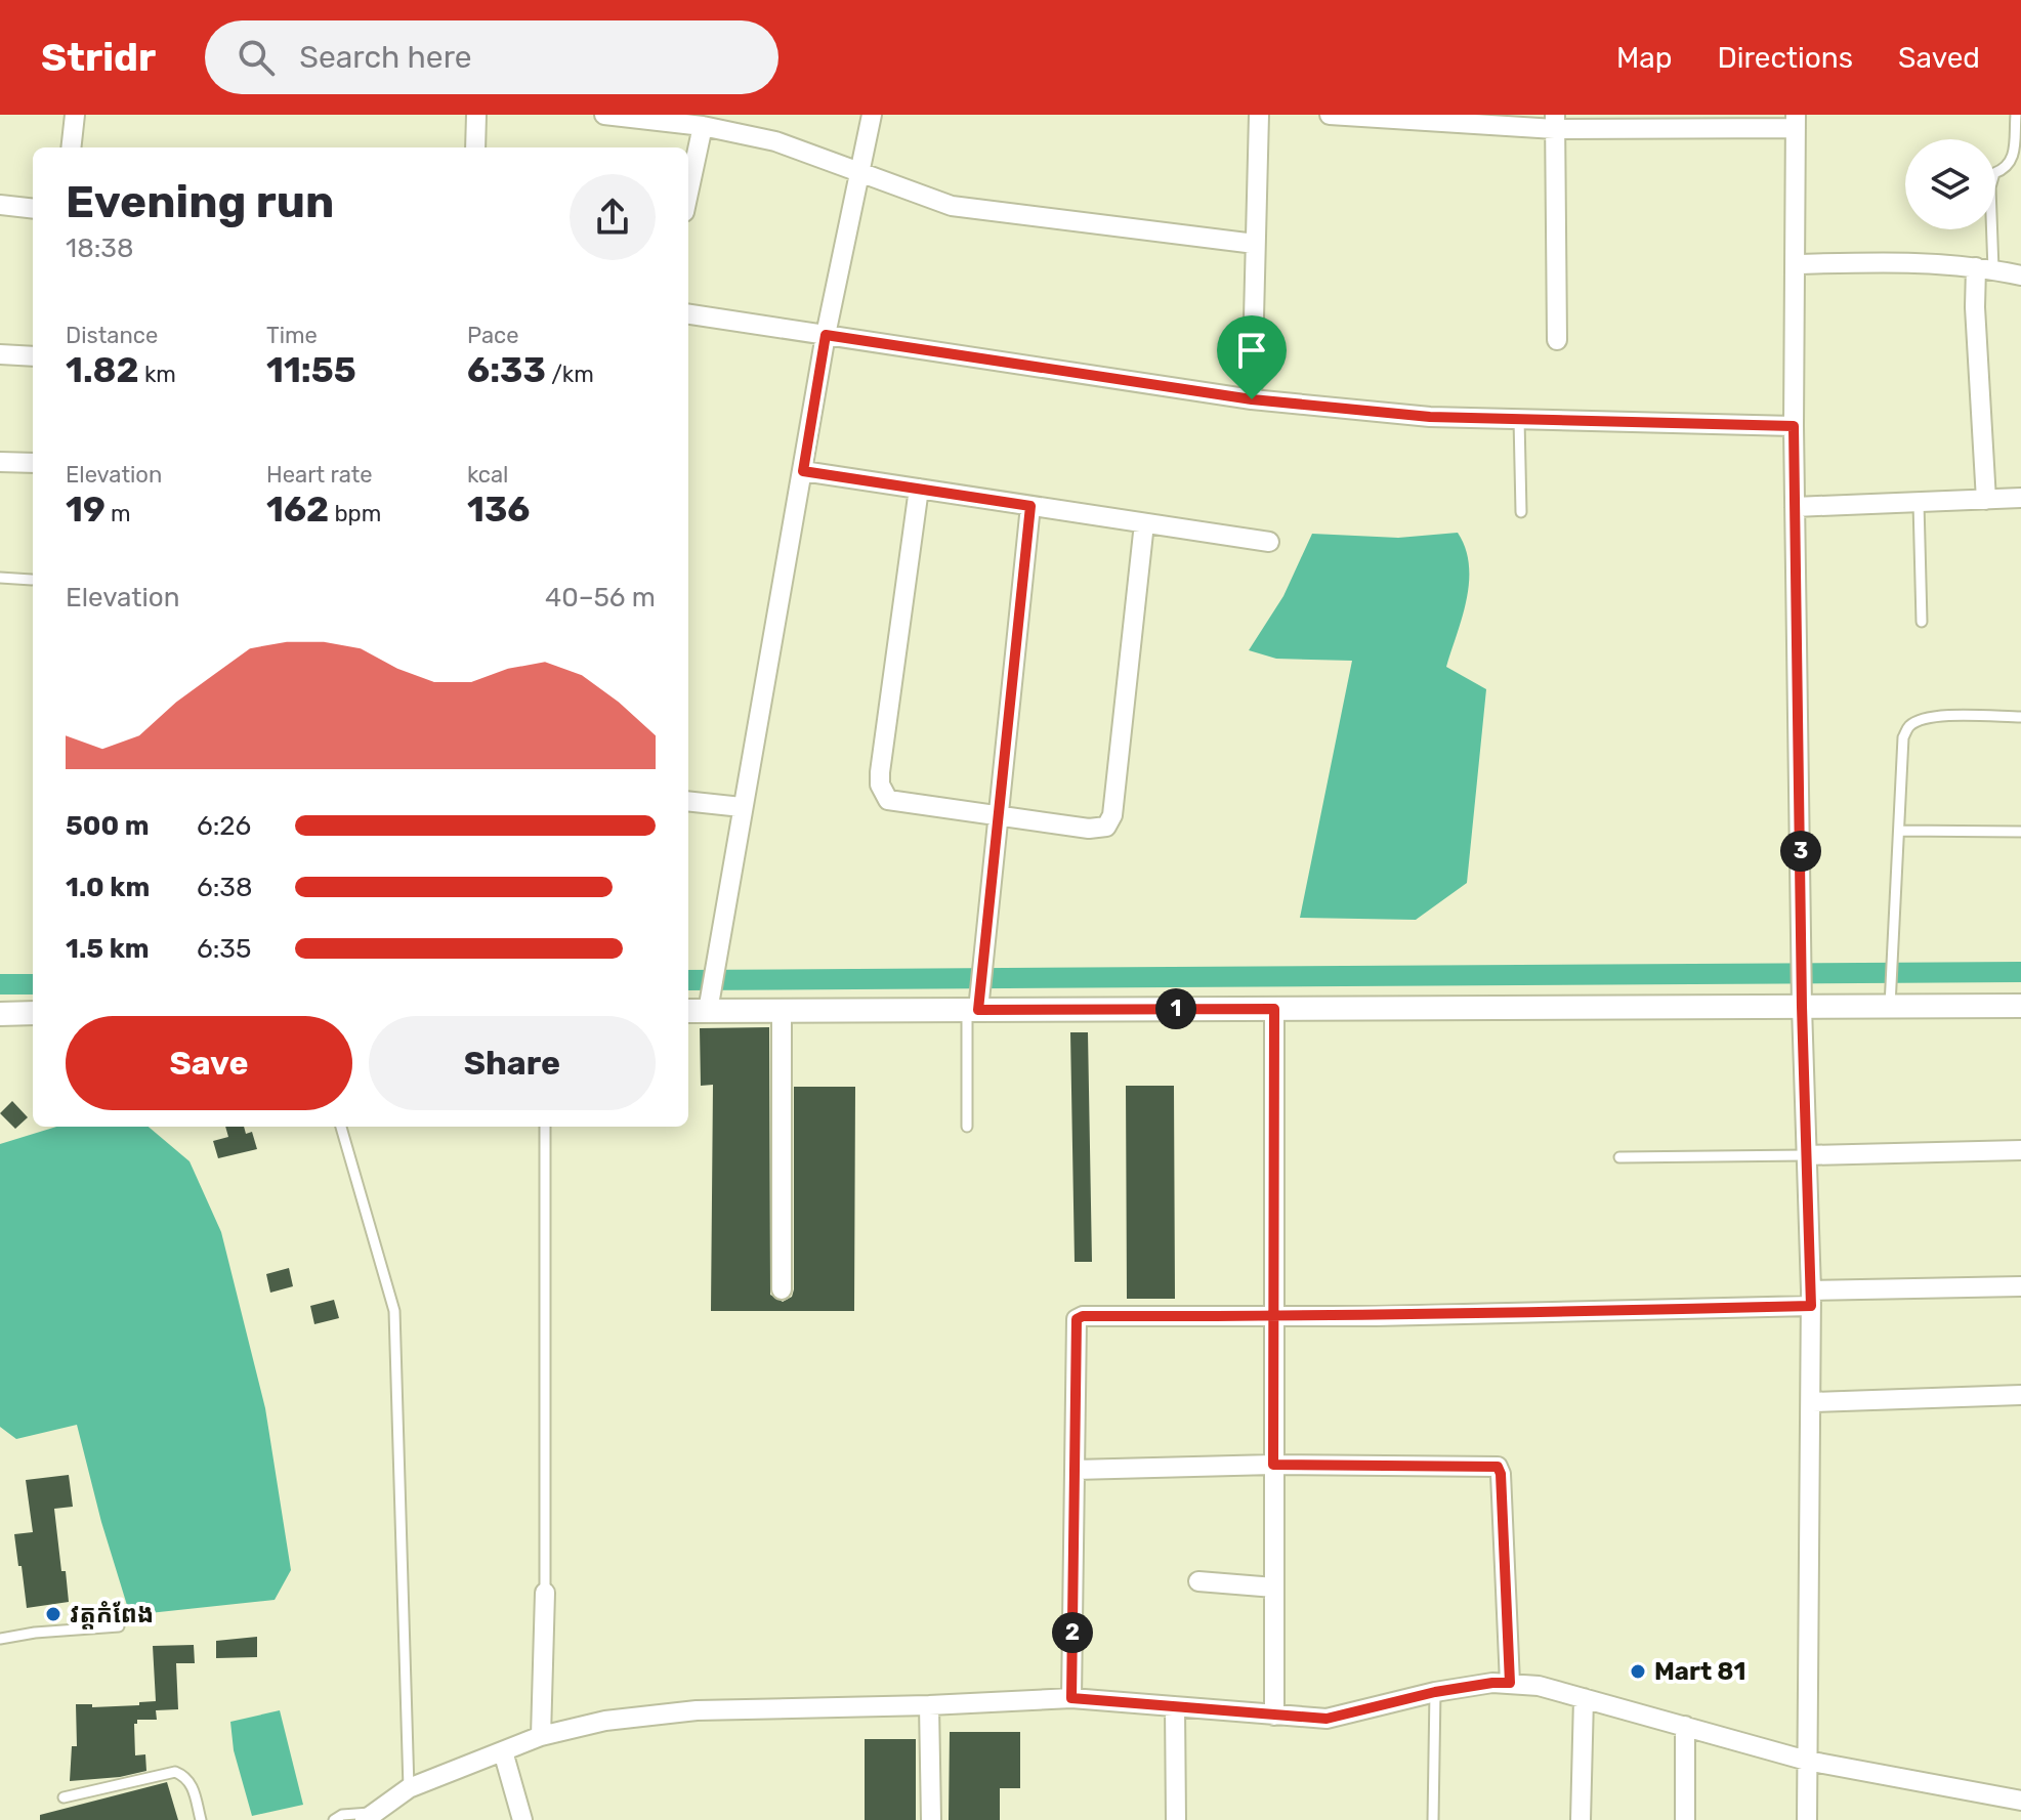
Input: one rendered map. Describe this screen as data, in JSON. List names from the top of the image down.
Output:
{
  "places": ["វត្តកំពែង", "Mart 81"],
  "page": {
    "header": "Stridr",
    "search": "Search here",
    "nav": ["Map", "Directions", "Saved"],
    "heading": ["Evening run", "18:38"],
    "stats": [
      ["Distance", "1.82 km"],
      ["Time", "11:55"],
      ["Pace", "6:33 /km"],
      ["Elevation", "19 m"],
      ["Heart rate", "162 bpm"],
      ["kcal", "136"]
    ],
    "chart": ["Elevation", "40–56 m"],
    "list": [
      {
        "name": "500 m",
        "note": "6:26"
      },
      {
        "name": "1.0 km",
        "note": "6:38"
      },
      {
        "name": "1.5 km",
        "note": "6:35"
      }
    ],
    "pins": ["3", "1", "2"],
    "buttons": ["Save", "Share"]
  }
}
